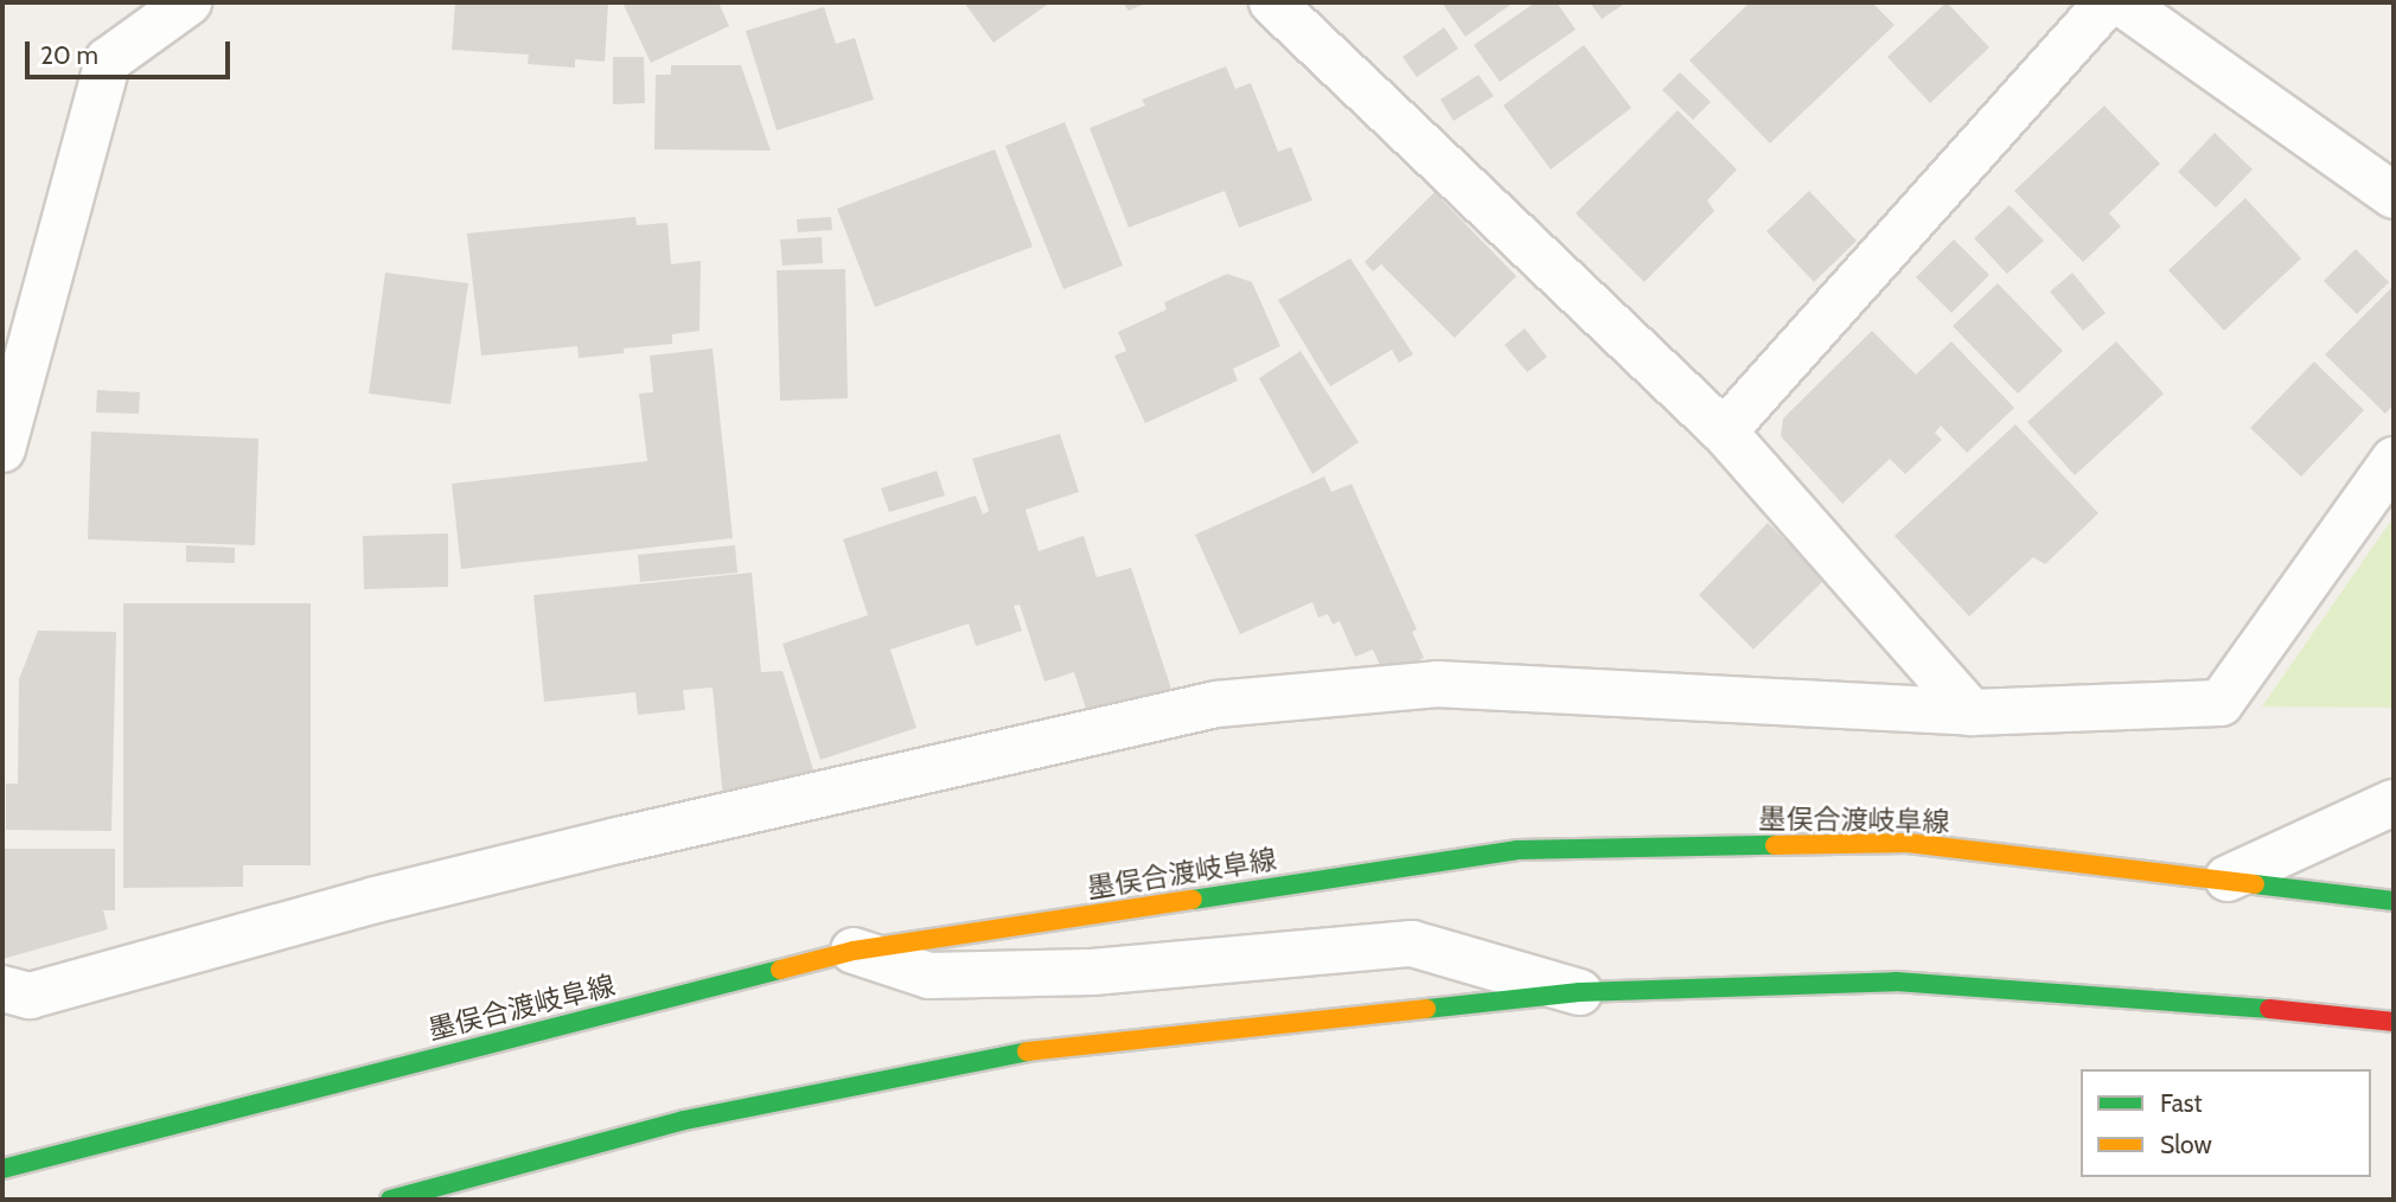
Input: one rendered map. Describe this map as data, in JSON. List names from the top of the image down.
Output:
{
  "streets": {
    "main road": ["墨俣合渡岐阜線"]
  },
  "legend": ["Fast", "Slow"],
  "scale_bar": "20 m"
}
